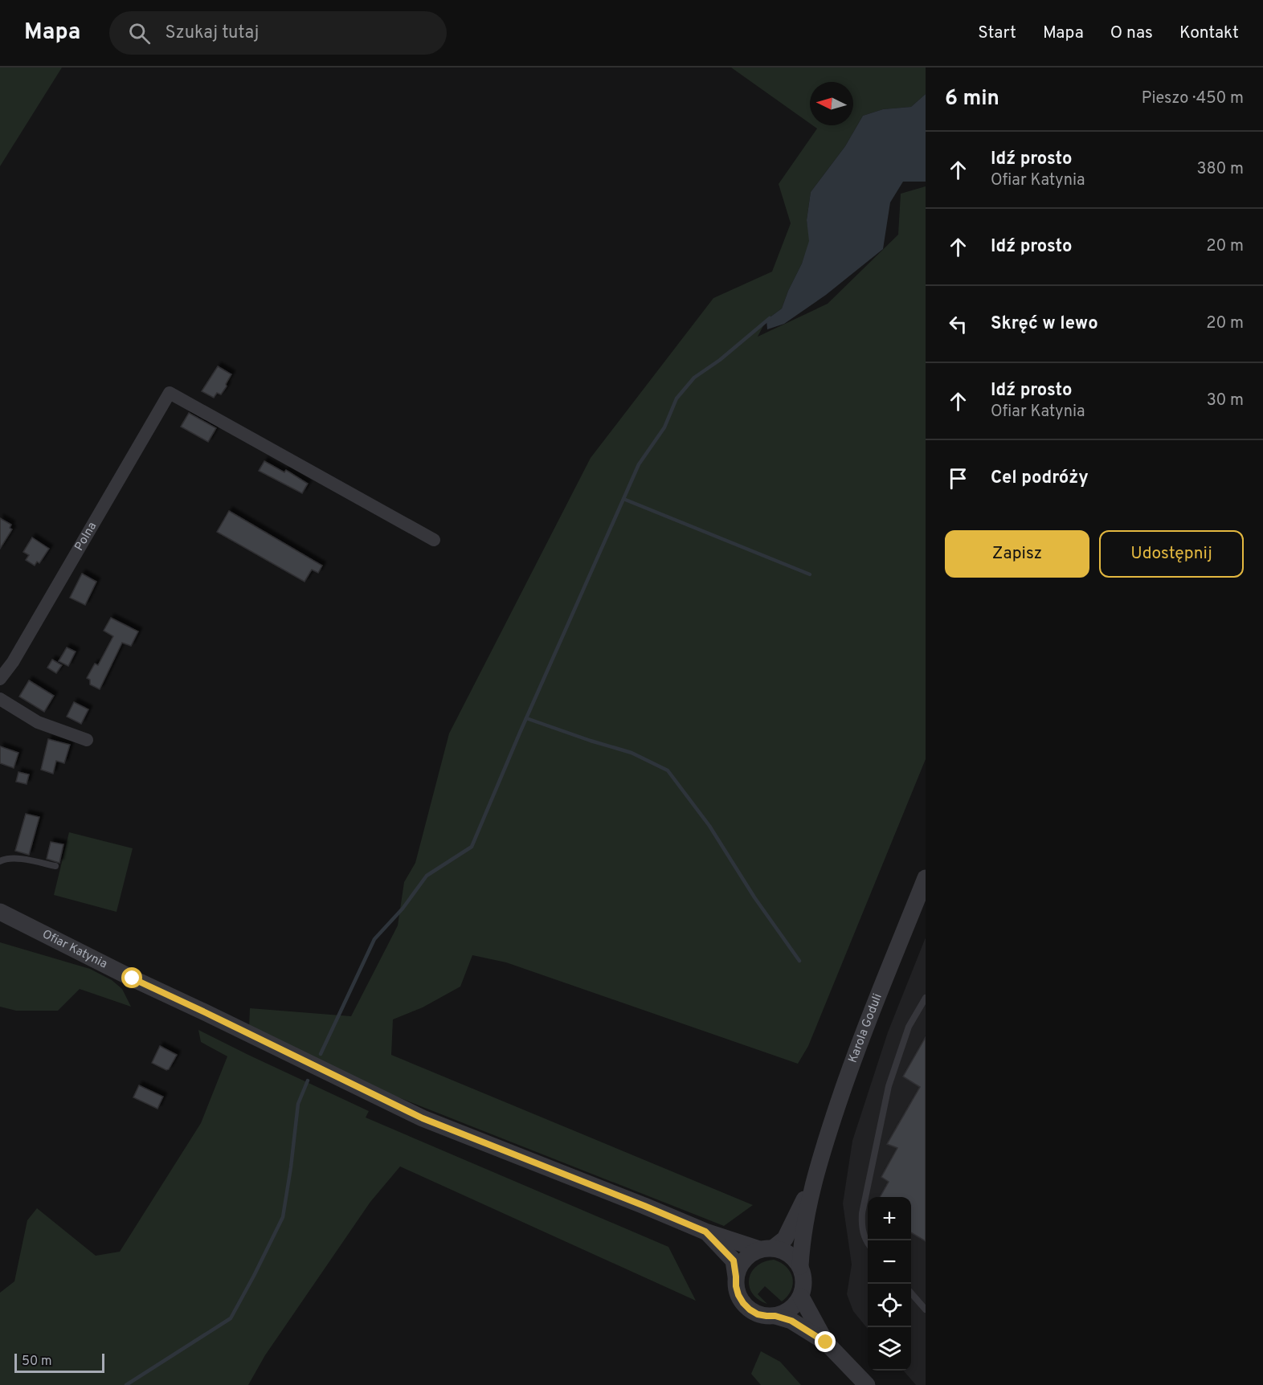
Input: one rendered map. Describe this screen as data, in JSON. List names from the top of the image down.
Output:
{
  "streets": {
    "street": ["Polna", "Ofiar Katynia", "Karola Goduli"]
  },
  "crossings": [
    ["Ofiar Katynia", "Karola Goduli"]
  ],
  "scale_bar": "50 m",
  "north": "left",
  "page": {
    "header": "Mapa",
    "search": "Szukaj tutaj",
    "nav": [
      "Start",
      "Mapa",
      "O nas",
      "Kontakt"
    ],
    "heading": ["6 min", "Pieszo · 450 m"],
    "list": [
      ["Idź prosto", "Ofiar Katynia", "380 m"],
      ["Idź prosto", "20 m"],
      ["Skręć w lewo", "20 m"],
      ["Idź prosto", "Ofiar Katynia", "30 m"],
      "Cel podróży"
    ],
    "buttons": ["Zapisz", "Udostępnij"],
    "map_buttons": ["+", "−"],
    "scale": "50 m"
  }
}
